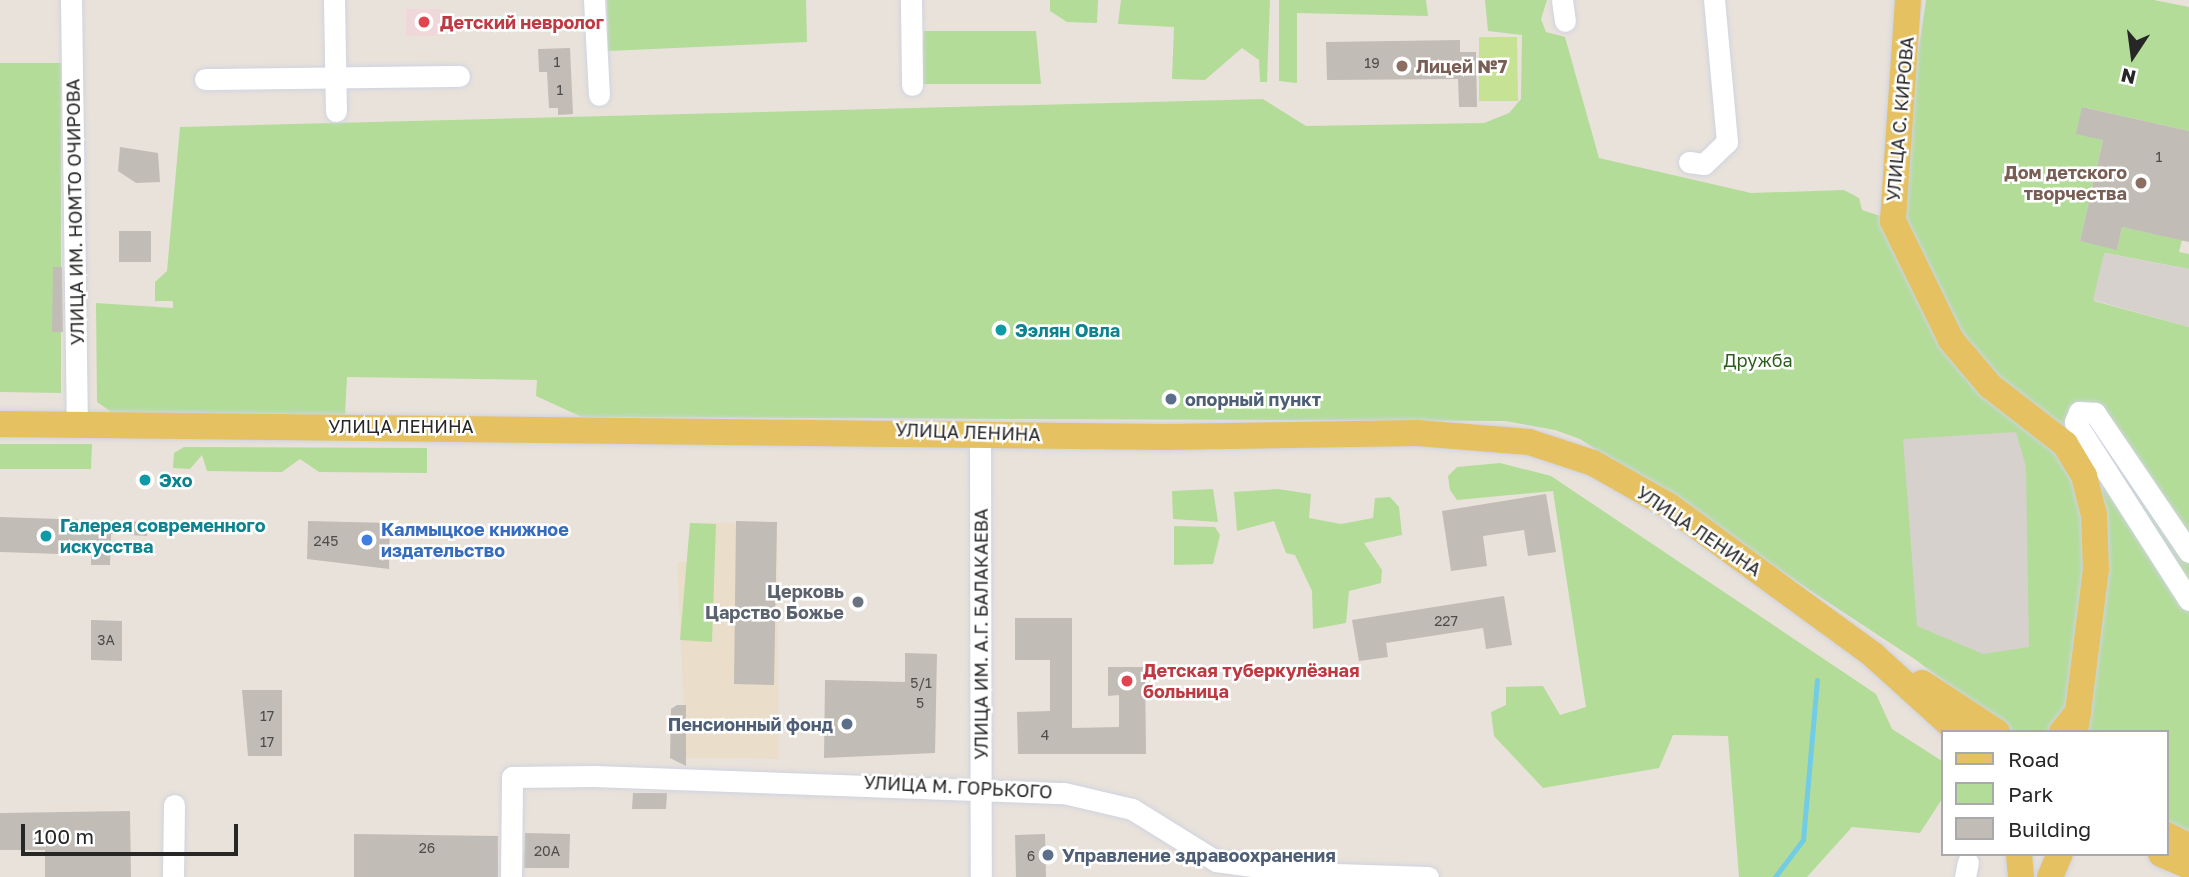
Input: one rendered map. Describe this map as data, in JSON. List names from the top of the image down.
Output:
{
  "streets": {
    "main road": ["УЛИЦА С. КИРОВА", "УЛИЦА ЛЕНИНА"],
    "street": ["УЛИЦА ИМ. НОМТО ОЧИРОВА", "УЛИЦА ИМ. А.Г. БАЛАКАЕВА", "УЛИЦА М. ГОРЬКОГО"]
  },
  "crossings": [
    ["УЛИЦА ИМ. НОМТО ОЧИРОВА", "УЛИЦА ЛЕНИНА"],
    ["УЛИЦА ЛЕНИНА", "УЛИЦА ИМ. А.Г. БАЛАКАЕВА"],
    ["УЛИЦА ИМ. А.Г. БАЛАКАЕВА", "УЛИЦА М. ГОРЬКОГО"]
  ],
  "parks": ["Дружба"],
  "places": [
    "Детский невролог",
    "Лицей №7",
    "Дом детского творчества",
    "Ээлян Овла",
    "опорный пункт",
    "Эхо",
    "Галерея современного искусства",
    "Калмыцкое книжное издательство",
    "Церковь Царство Божье",
    "Детская туберкулёзная больница",
    "Пенсионный фонд",
    "Управление здравоохранения"
  ],
  "house_numbers": [
    "1",
    "19",
    "1",
    "1",
    "245",
    "227",
    "3А",
    "5/1",
    "5",
    "17",
    "4",
    "17",
    "26",
    "20А",
    "6"
  ],
  "legend": ["Road", "Park", "Building"],
  "scale_bar": "100 m",
  "north": "bottom"
}
